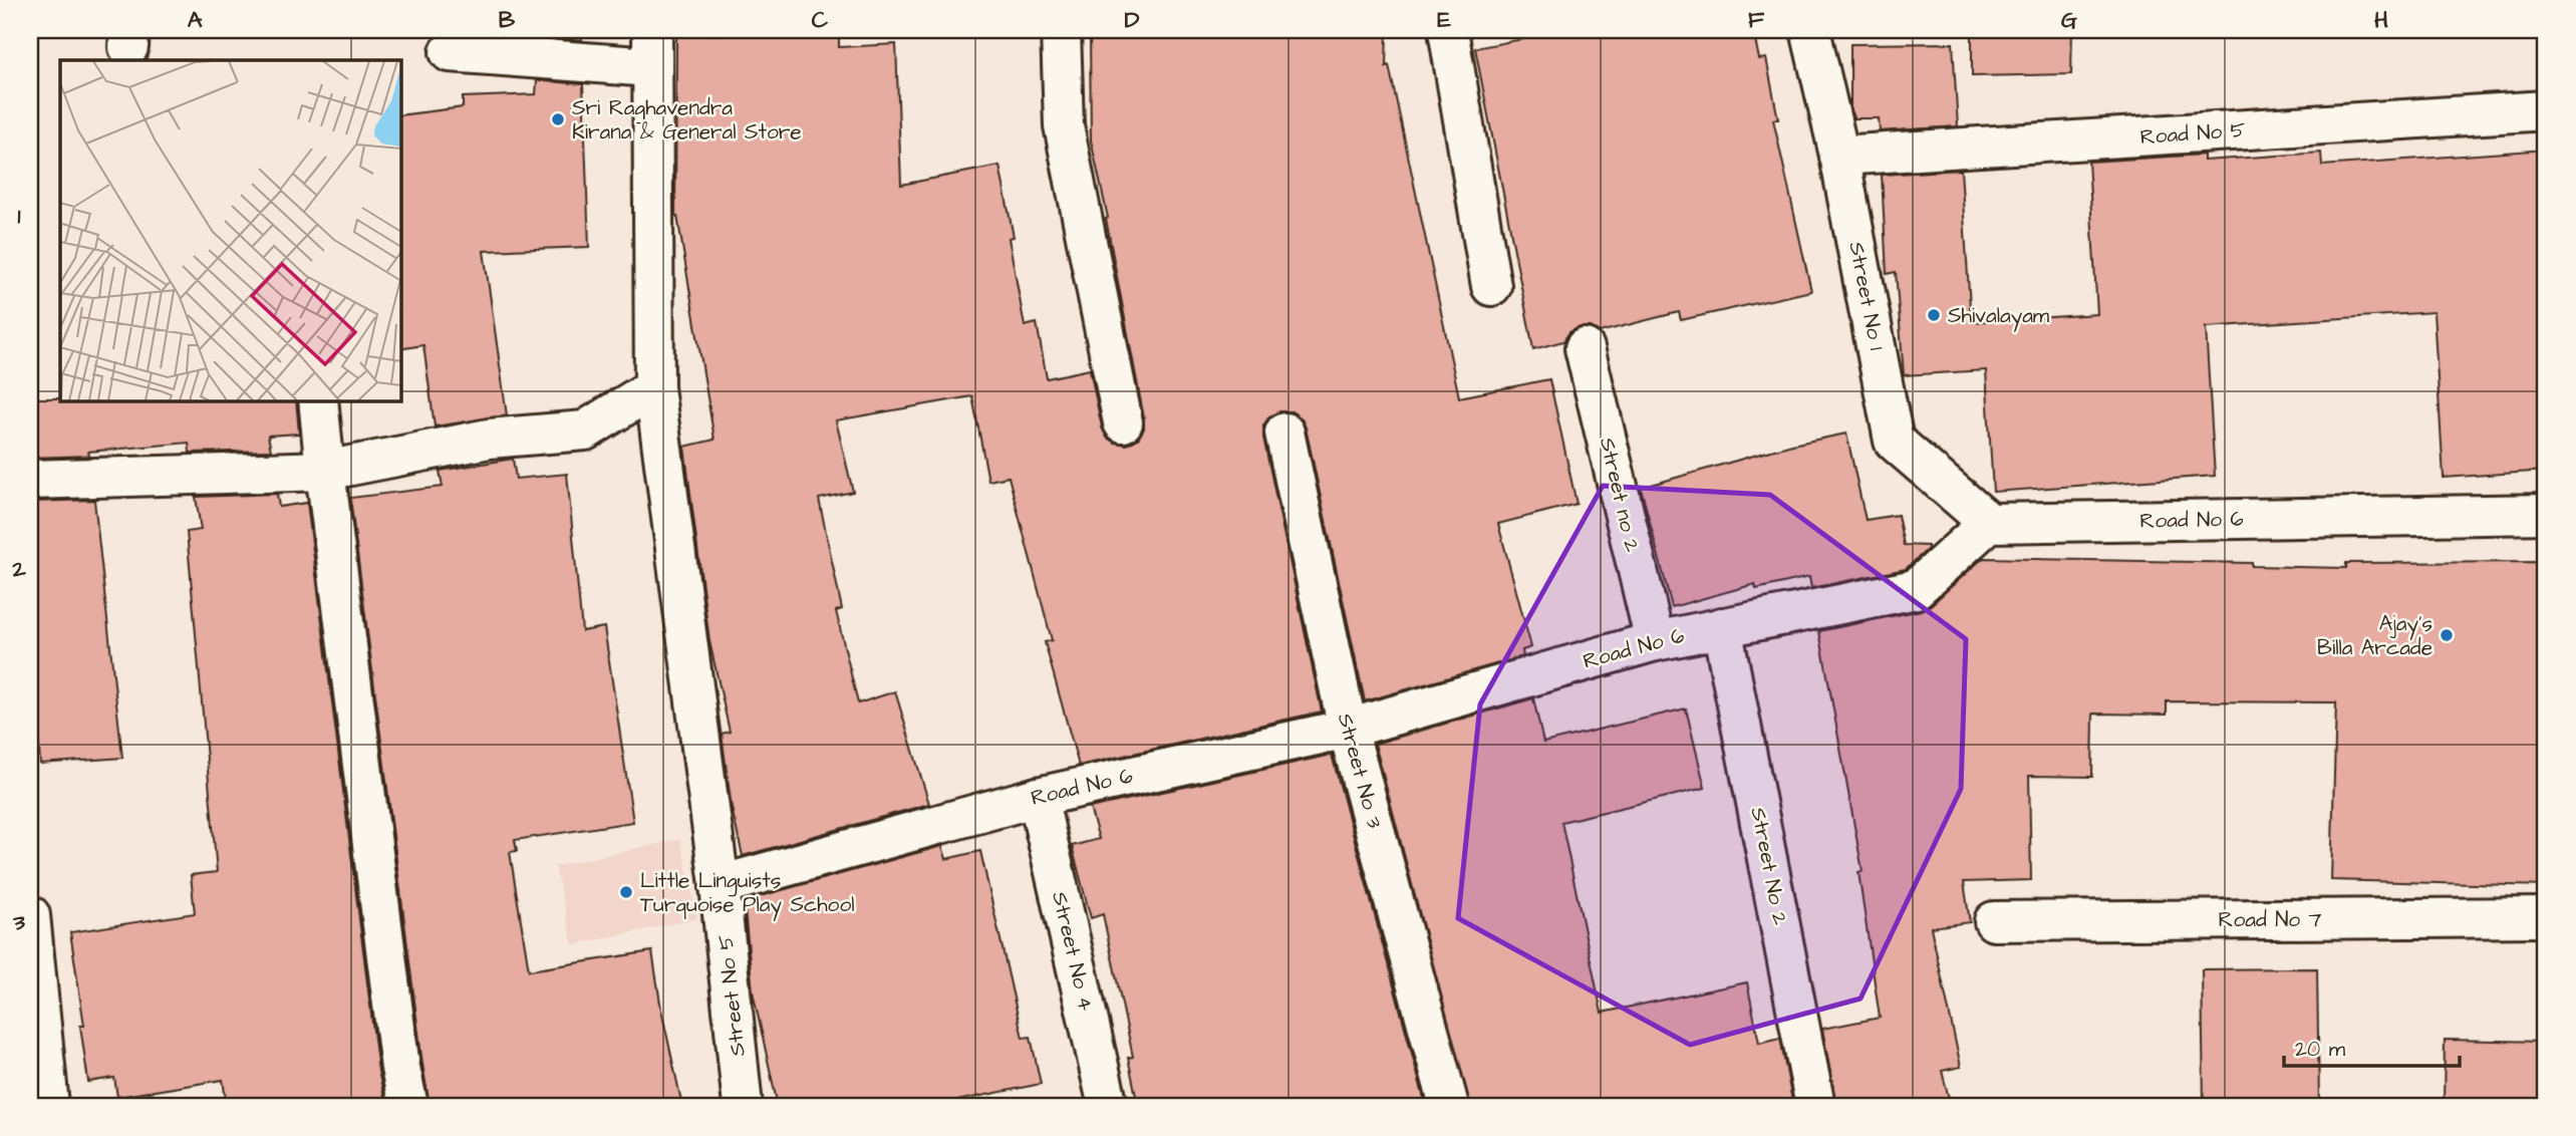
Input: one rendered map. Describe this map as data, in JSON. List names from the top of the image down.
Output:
{
  "streets": {
    "street": [
      "Road No 5",
      "Street No 1",
      "Street no 2",
      "Road No 6",
      "Street No 3",
      "Street No 2",
      "Road No 7",
      "Street No 4",
      "Street No 5"
    ]
  },
  "crossings": [
    ["Road No 5", "Street No 1"],
    ["Street No 1", "Road No 6"],
    ["Street no 2", "Road No 6"],
    ["Road No 6", "Street No 3"],
    ["Road No 6", "Street No 2"],
    ["Road No 6", "Street No 4"],
    ["Road No 6", "Street No 5"]
  ],
  "places": [
    "Sri Raghavendra Kirana & General Store",
    "Shivalayam",
    "Ajay's Billa Arcade",
    "Little Linguists Turquoise Play School"
  ],
  "scale_bar": "20 m",
  "grid": {
    "columns": [
      "A",
      "B",
      "C",
      "D",
      "E",
      "F",
      "G",
      "H"
    ],
    "rows": ["1", "2", "3"]
  }
}
